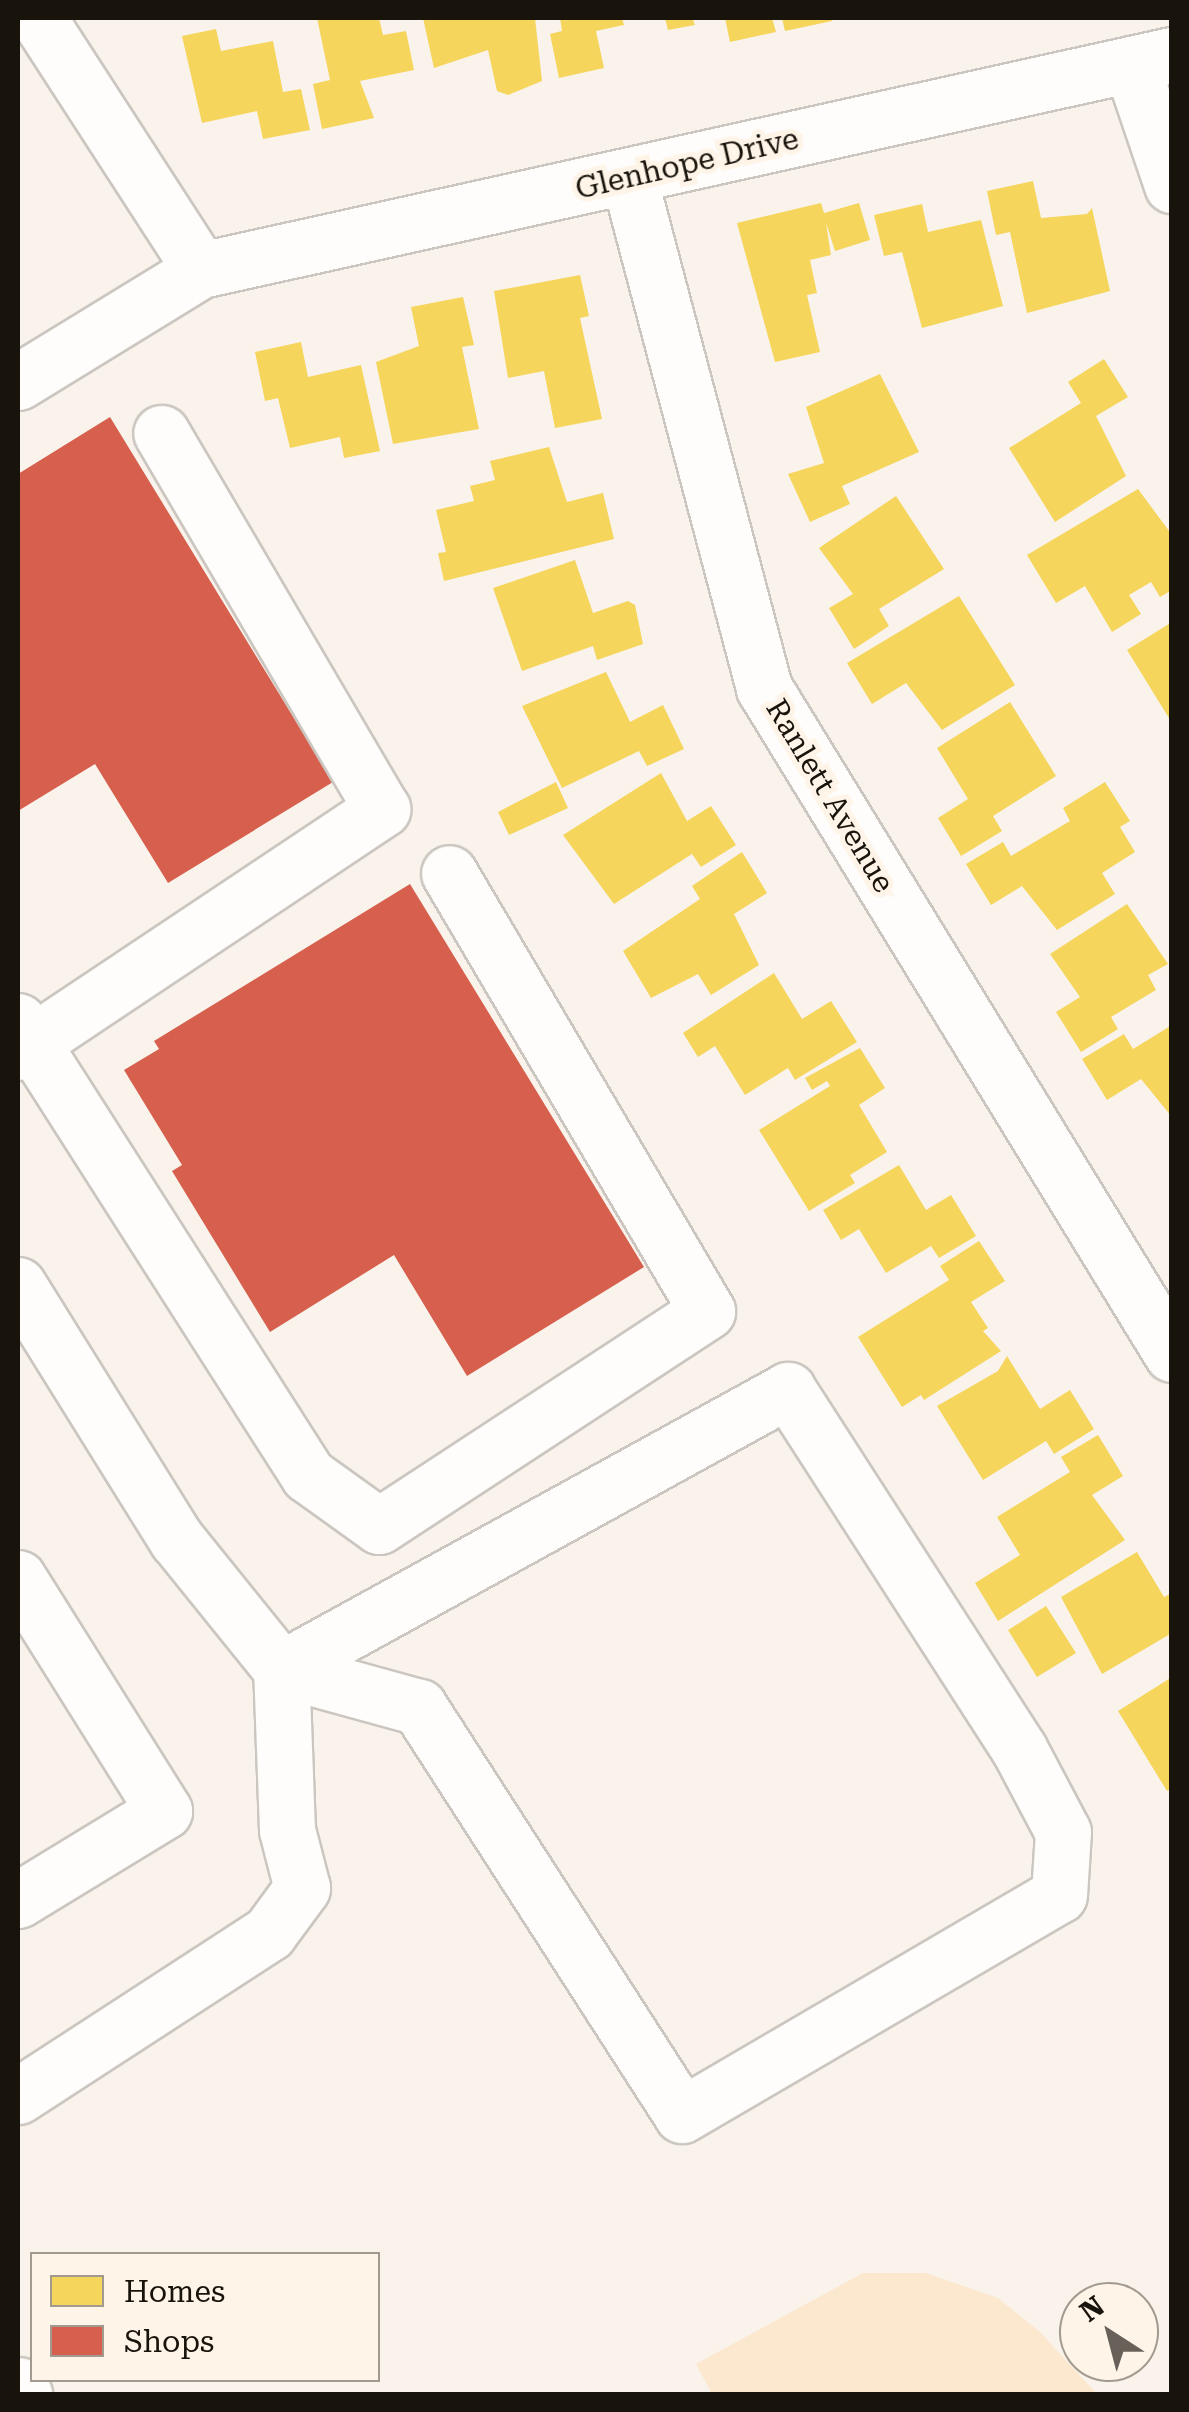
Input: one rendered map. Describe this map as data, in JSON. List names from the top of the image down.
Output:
{
  "streets": {
    "street": ["Glenhope Drive", "Ranlett Avenue"]
  },
  "crossings": [
    ["Glenhope Drive", "Ranlett Avenue"]
  ],
  "legend": ["Homes", "Shops"],
  "north": "top left"
}
